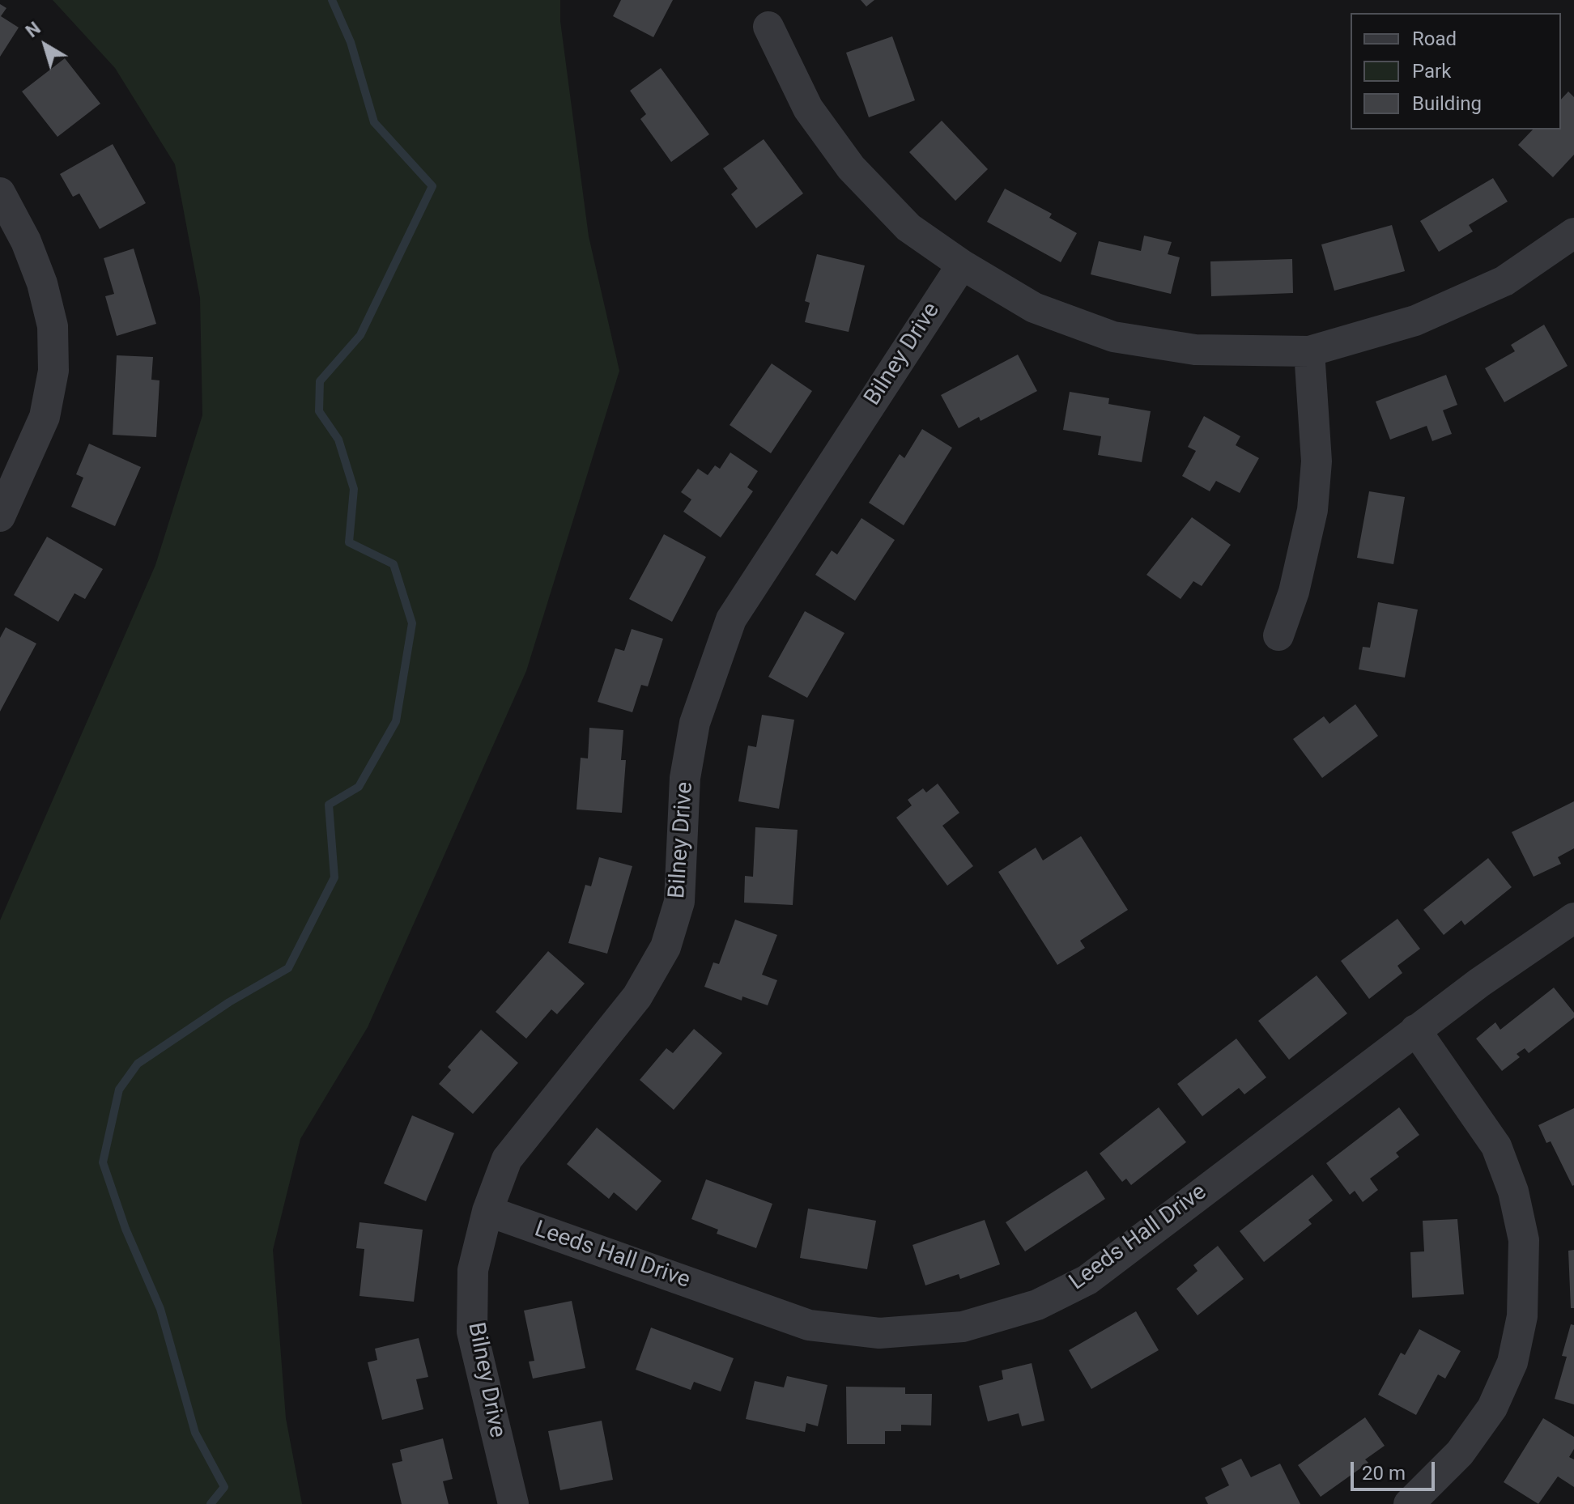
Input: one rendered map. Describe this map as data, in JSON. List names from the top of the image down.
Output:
{
  "streets": {
    "street": ["Bilney Drive", "Leeds Hall Drive"]
  },
  "crossings": [
    ["Bilney Drive", "Leeds Hall Drive"]
  ],
  "legend": ["Road", "Park", "Building"],
  "scale_bar": "20 m",
  "north": "top left"
}
